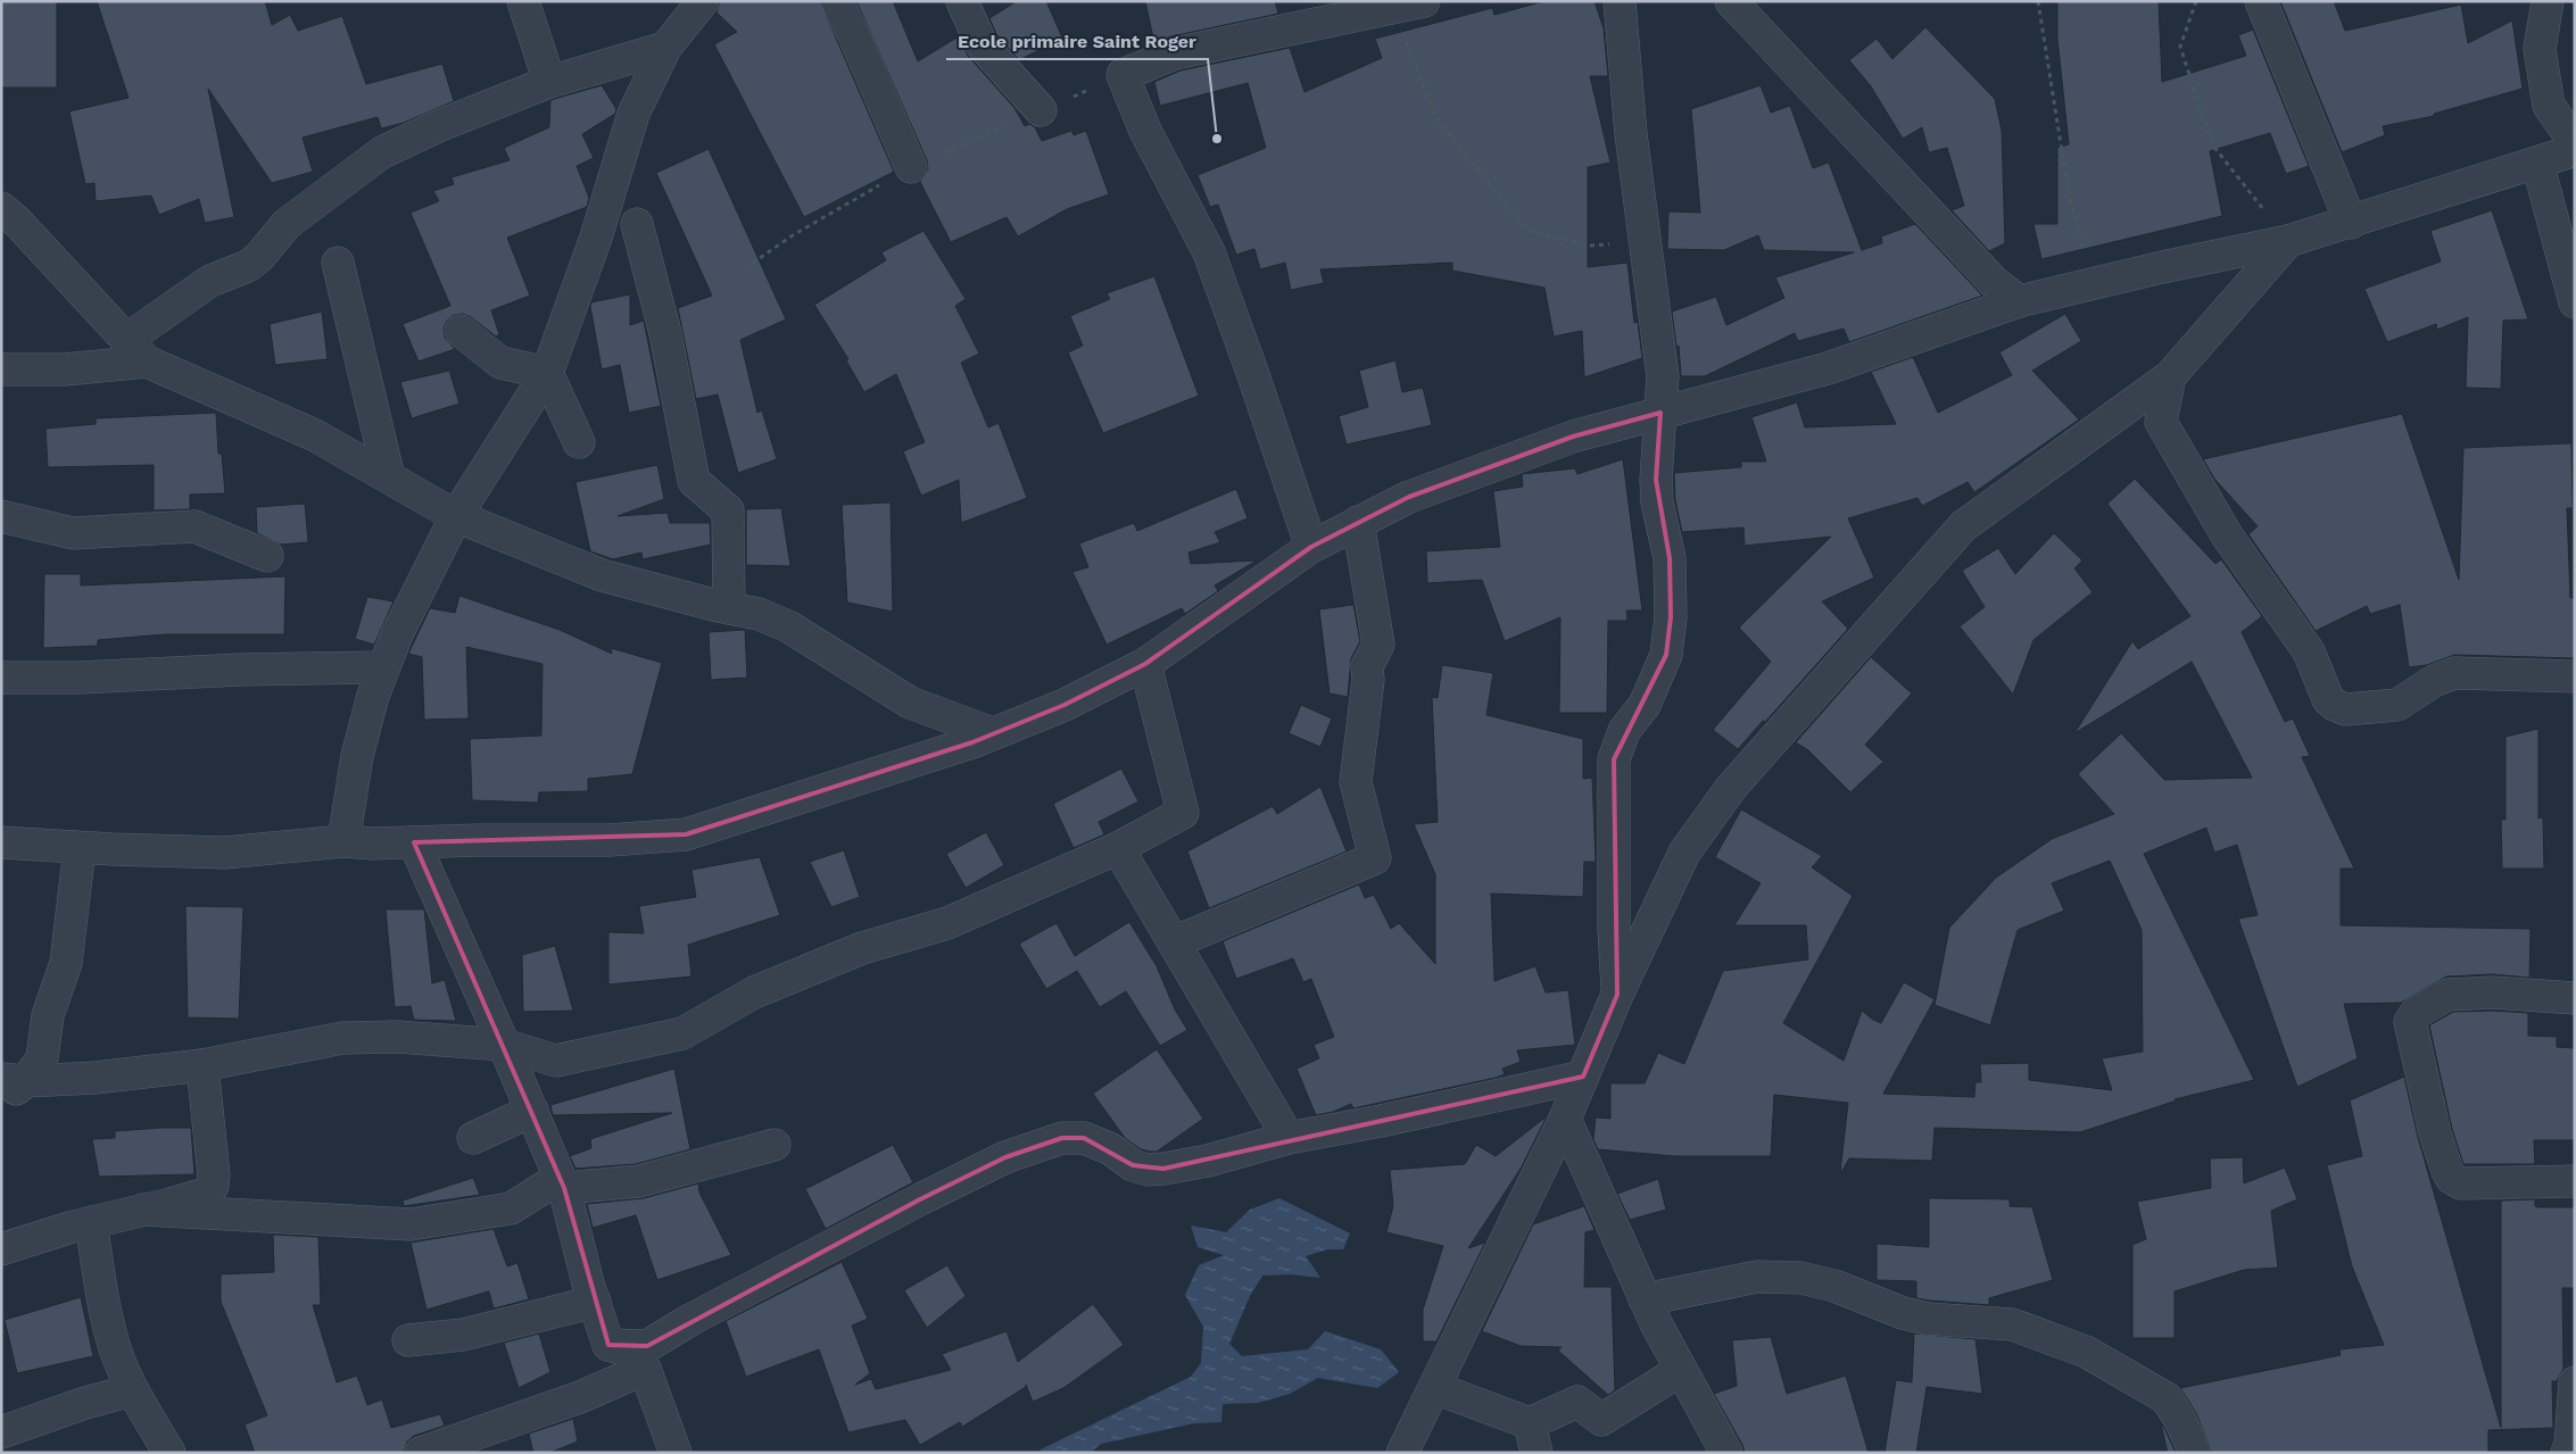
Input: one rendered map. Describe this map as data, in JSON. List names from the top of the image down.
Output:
{
  "places": ["Ecole primaire Saint Roger"]
}
